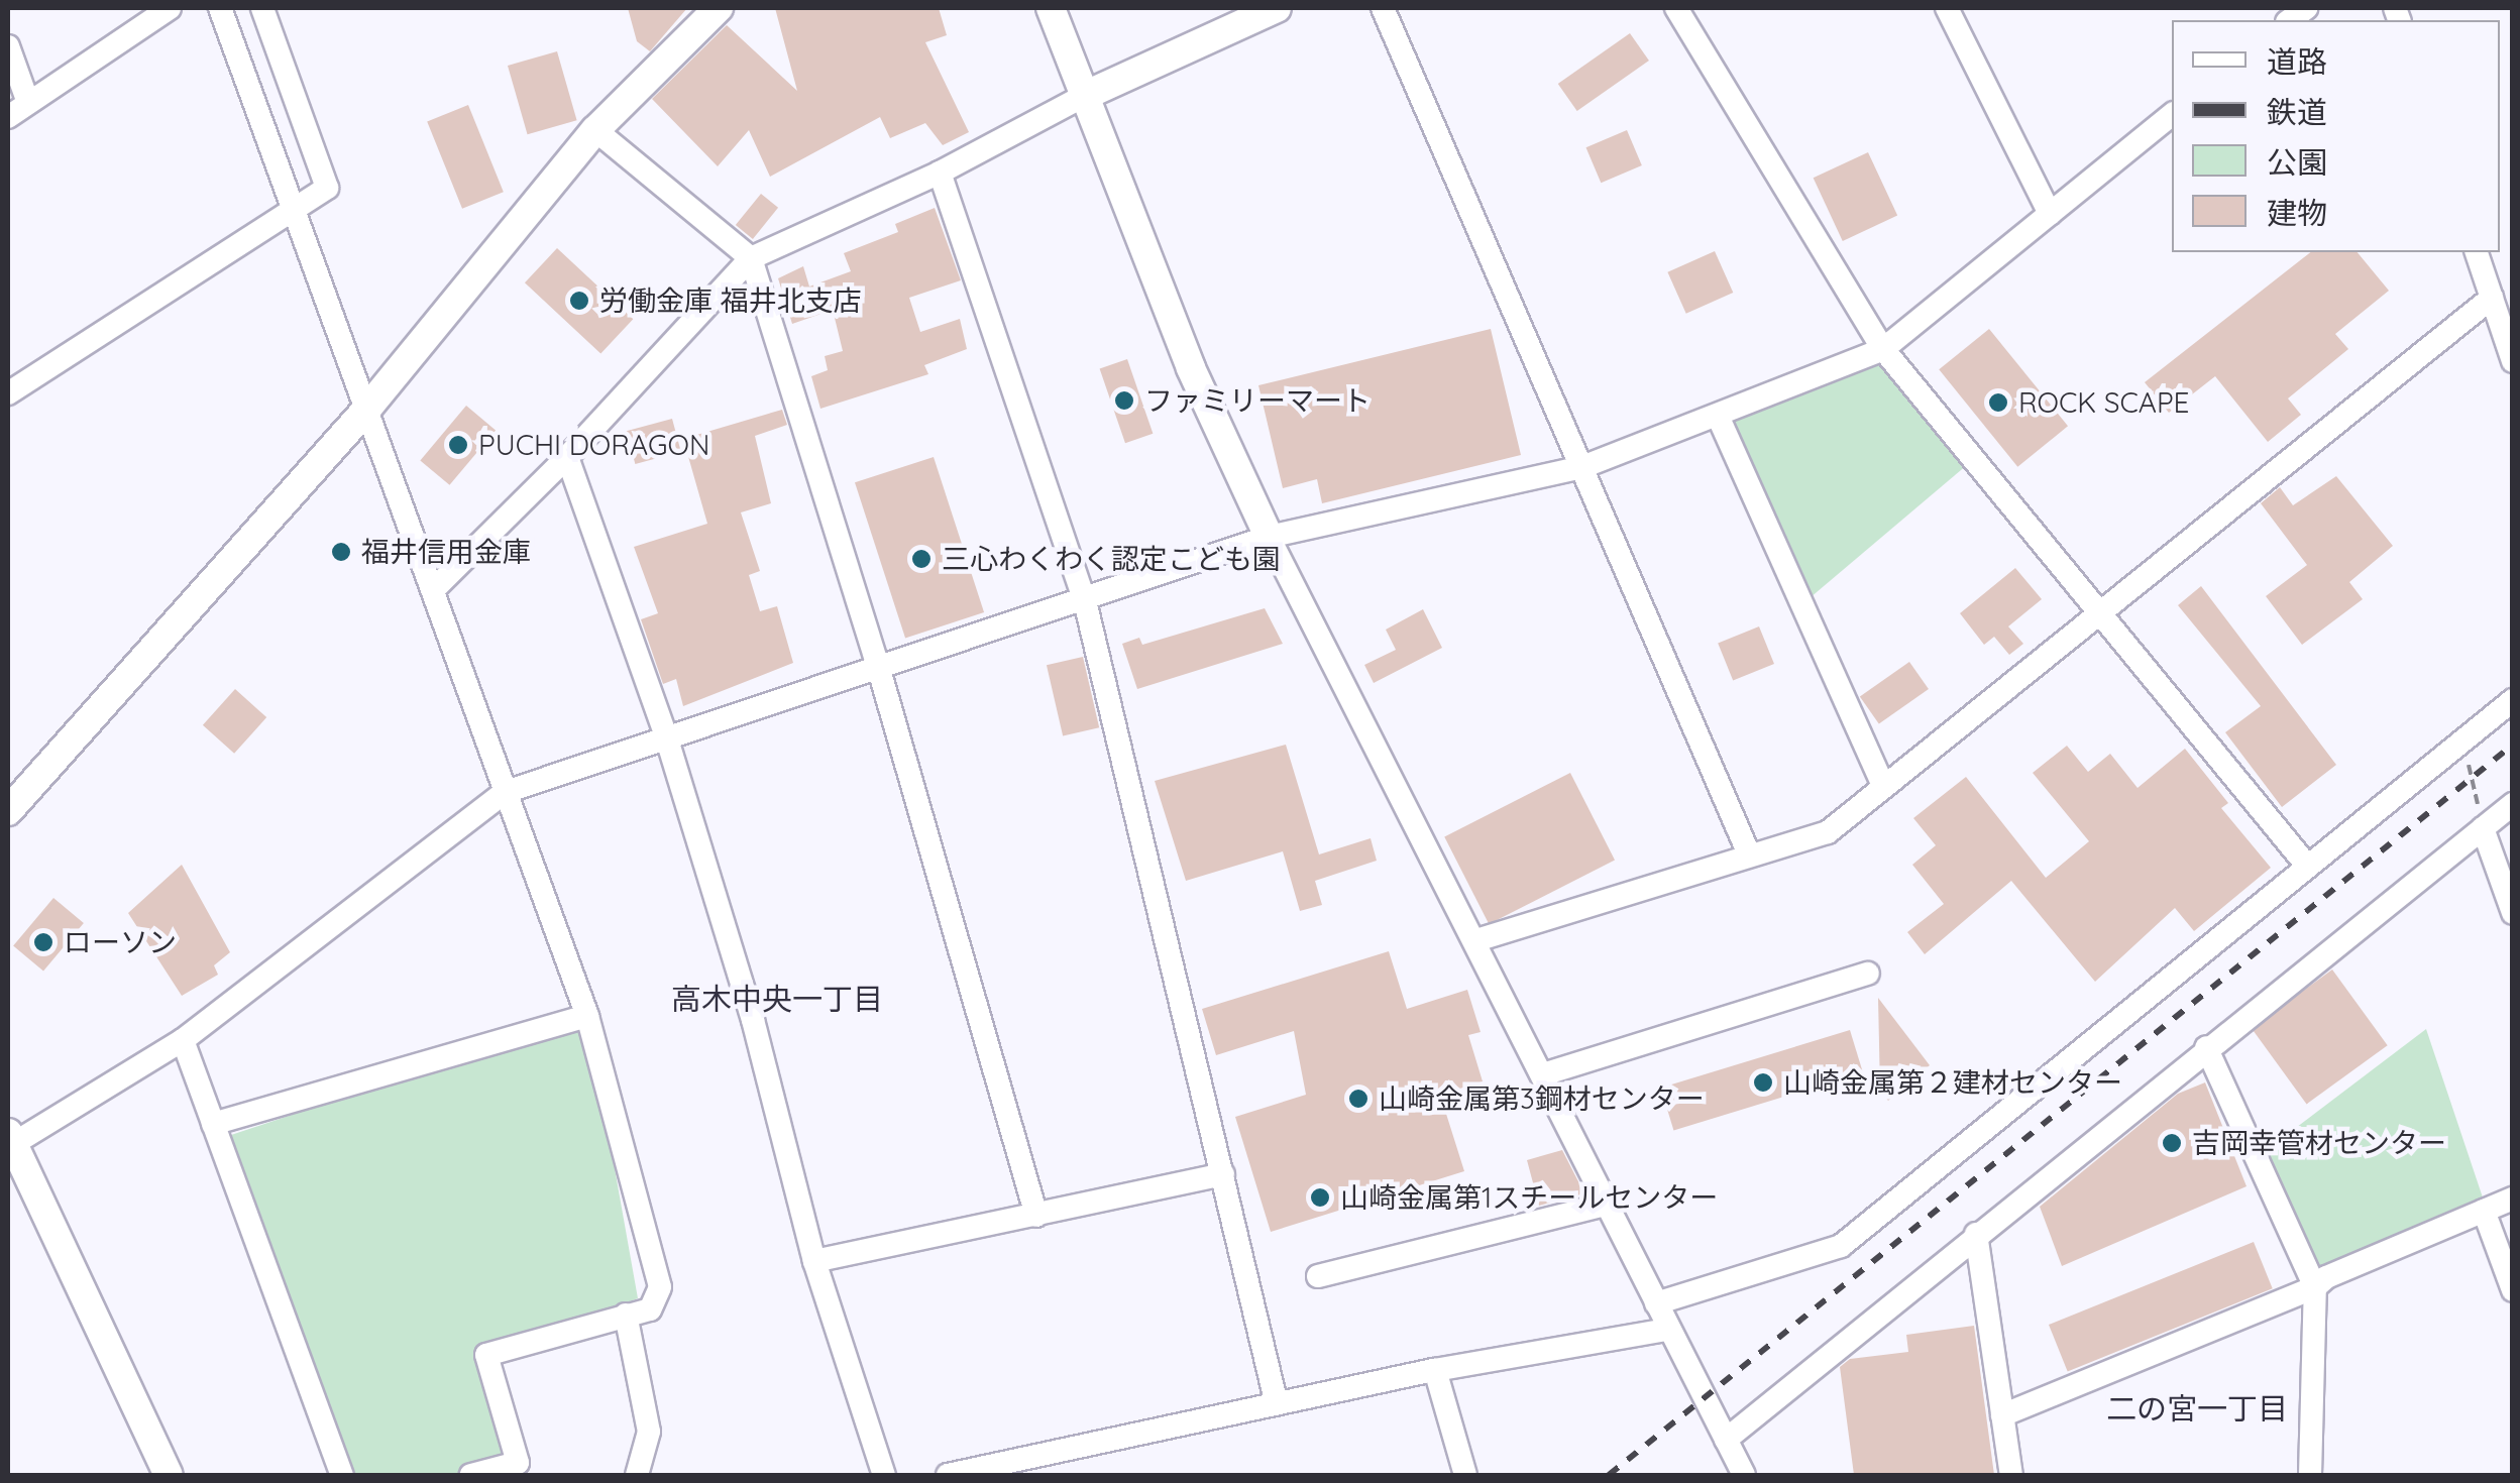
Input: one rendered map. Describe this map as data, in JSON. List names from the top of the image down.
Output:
{
  "districts": ["高木中央一丁目", "二の宮一丁目"],
  "places": [
    "労働金庫 福井北支店",
    "ファミリーマート",
    "ROCK SCAPE",
    "PUCHI DORAGON",
    "福井信用金庫",
    "三心わくわく認定こども園",
    "ローソン",
    "山崎金属第２建材センター",
    "山崎金属第3鋼材センター",
    "吉岡幸管材センター",
    "山崎金属第1スチールセンター"
  ],
  "legend": [
    "道路",
    "鉄道",
    "公園",
    "建物"
  ]
}
